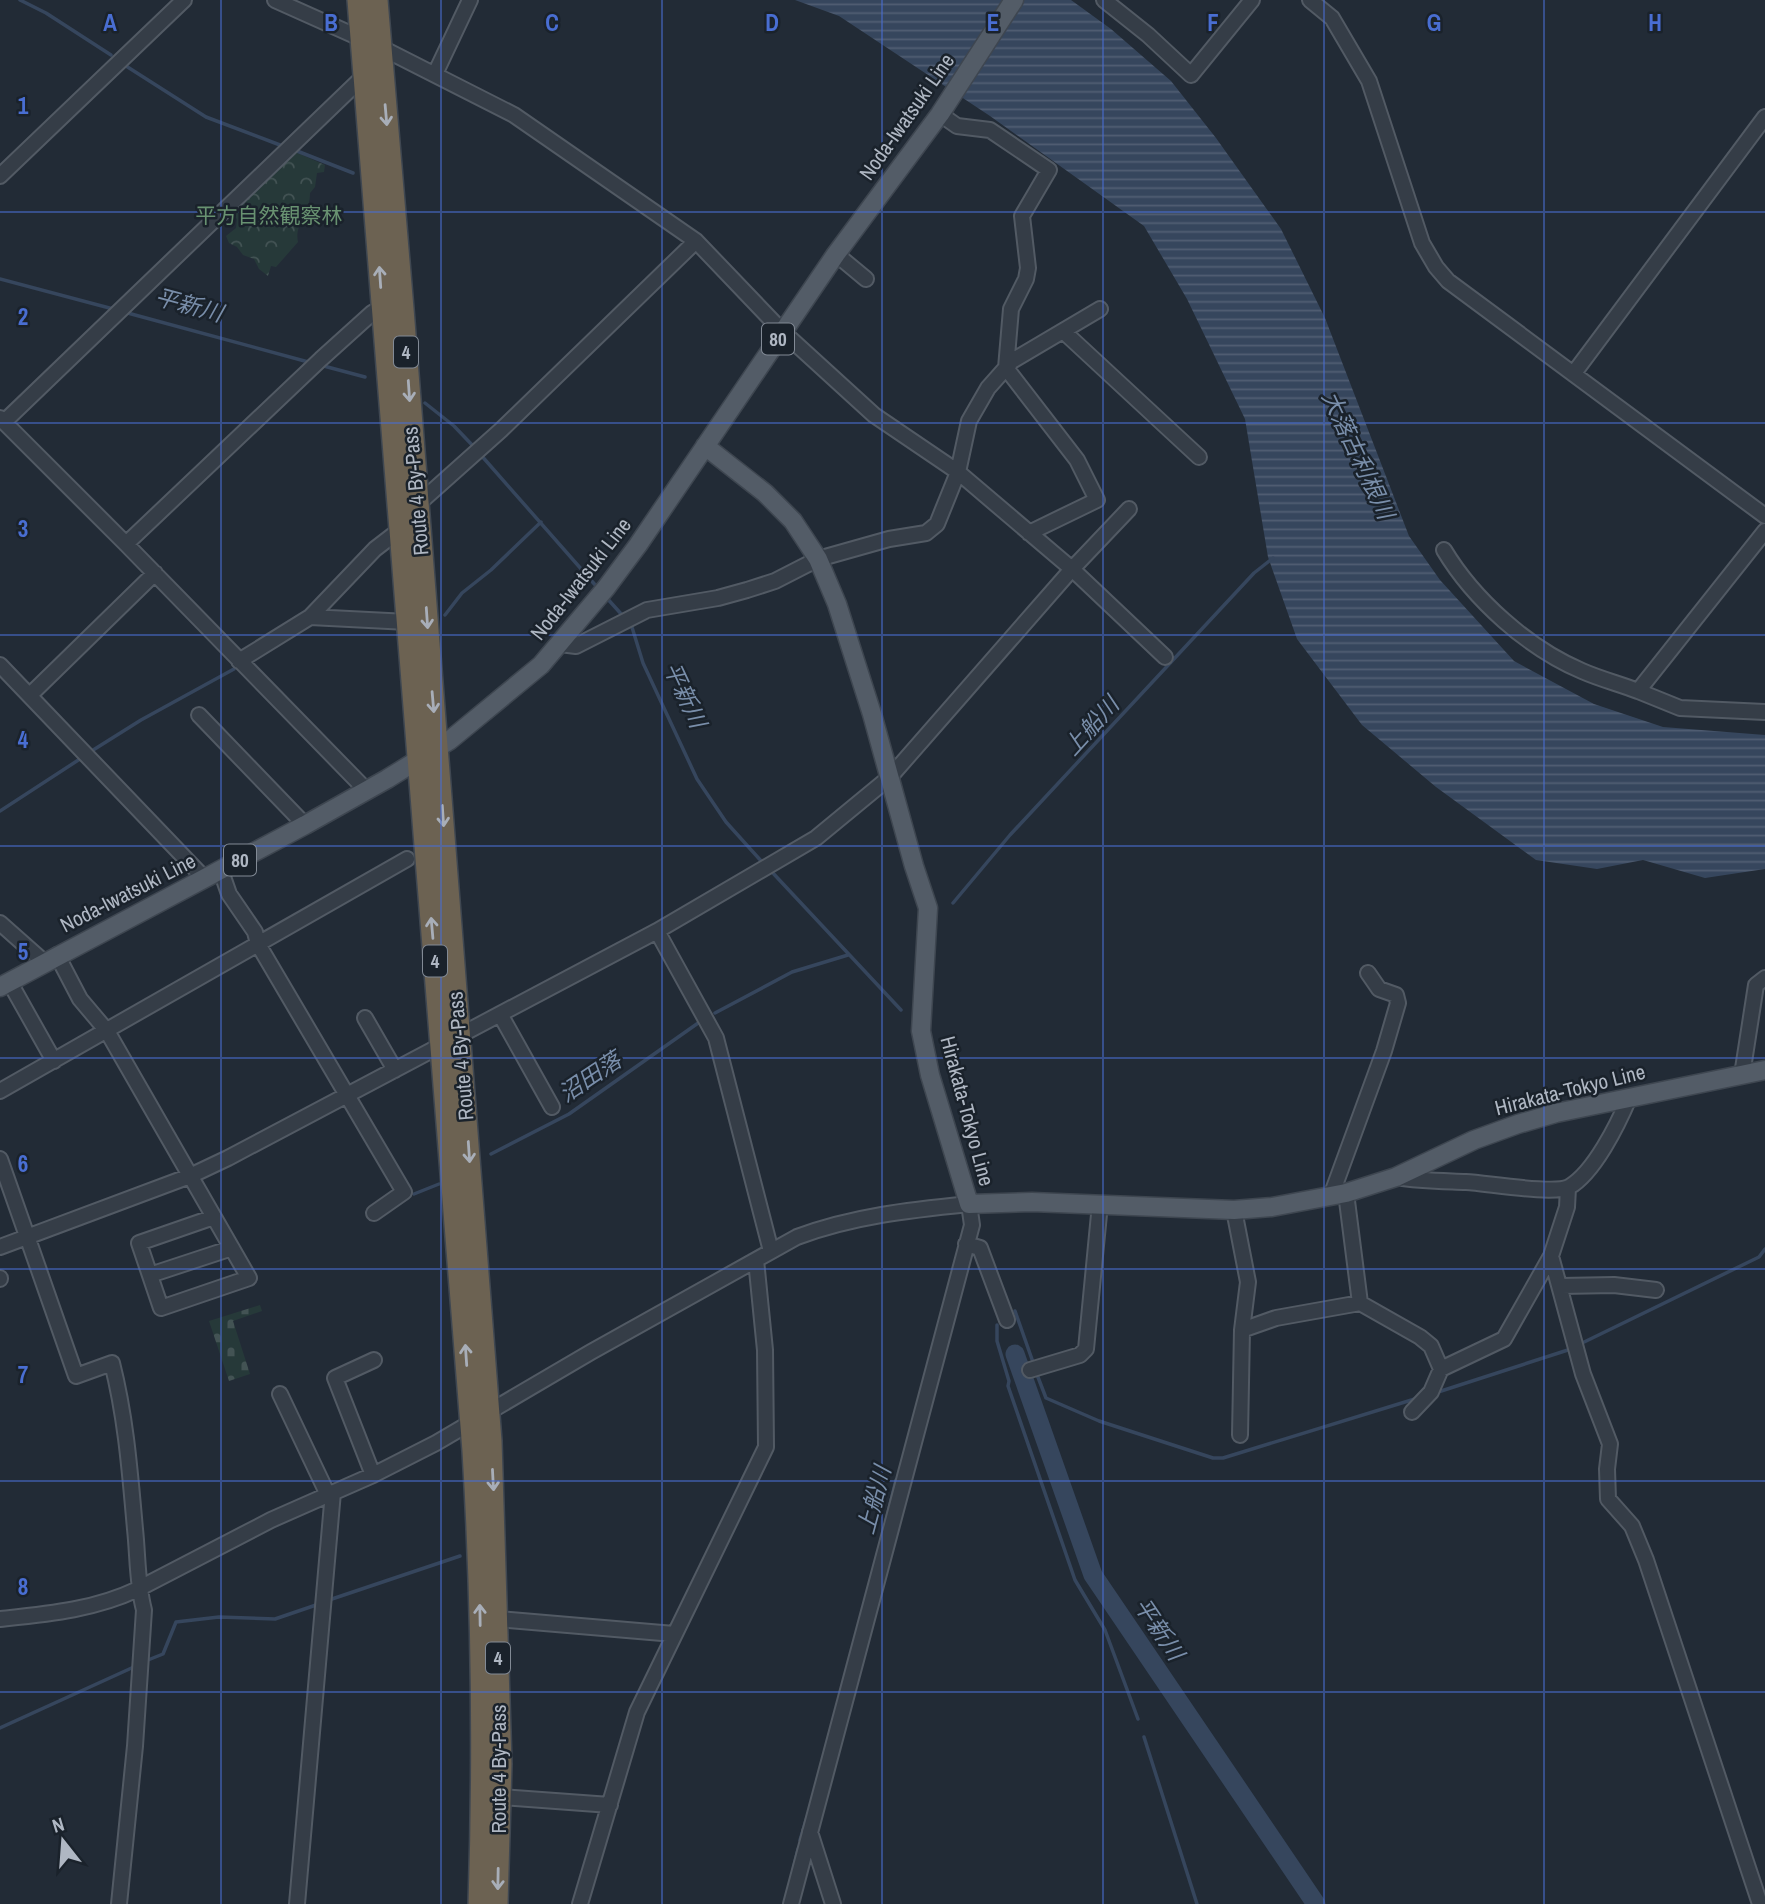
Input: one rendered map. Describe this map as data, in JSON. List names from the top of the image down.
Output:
{
  "streets": {
    "highway": ["4", "Route 4 By-Pass"],
    "main road": ["Noda-Iwatsuki Line", "80", "Hirakata-Tokyo Line"]
  },
  "crossings": [
    ["Noda-Iwatsuki Line", "Route 4 By-Pass"],
    ["Noda-Iwatsuki Line", "Hirakata-Tokyo Line"]
  ],
  "water": [
    "平新川",
    "大落古利根川",
    "上船川",
    "沼田落"
  ],
  "parks": ["平方自然観察林"],
  "north": "top",
  "grid": {
    "columns": [
      "A",
      "B",
      "C",
      "D",
      "E",
      "F",
      "G",
      "H"
    ],
    "rows": [
      "1",
      "2",
      "3",
      "4",
      "5",
      "6",
      "7",
      "8"
    ]
  }
}
